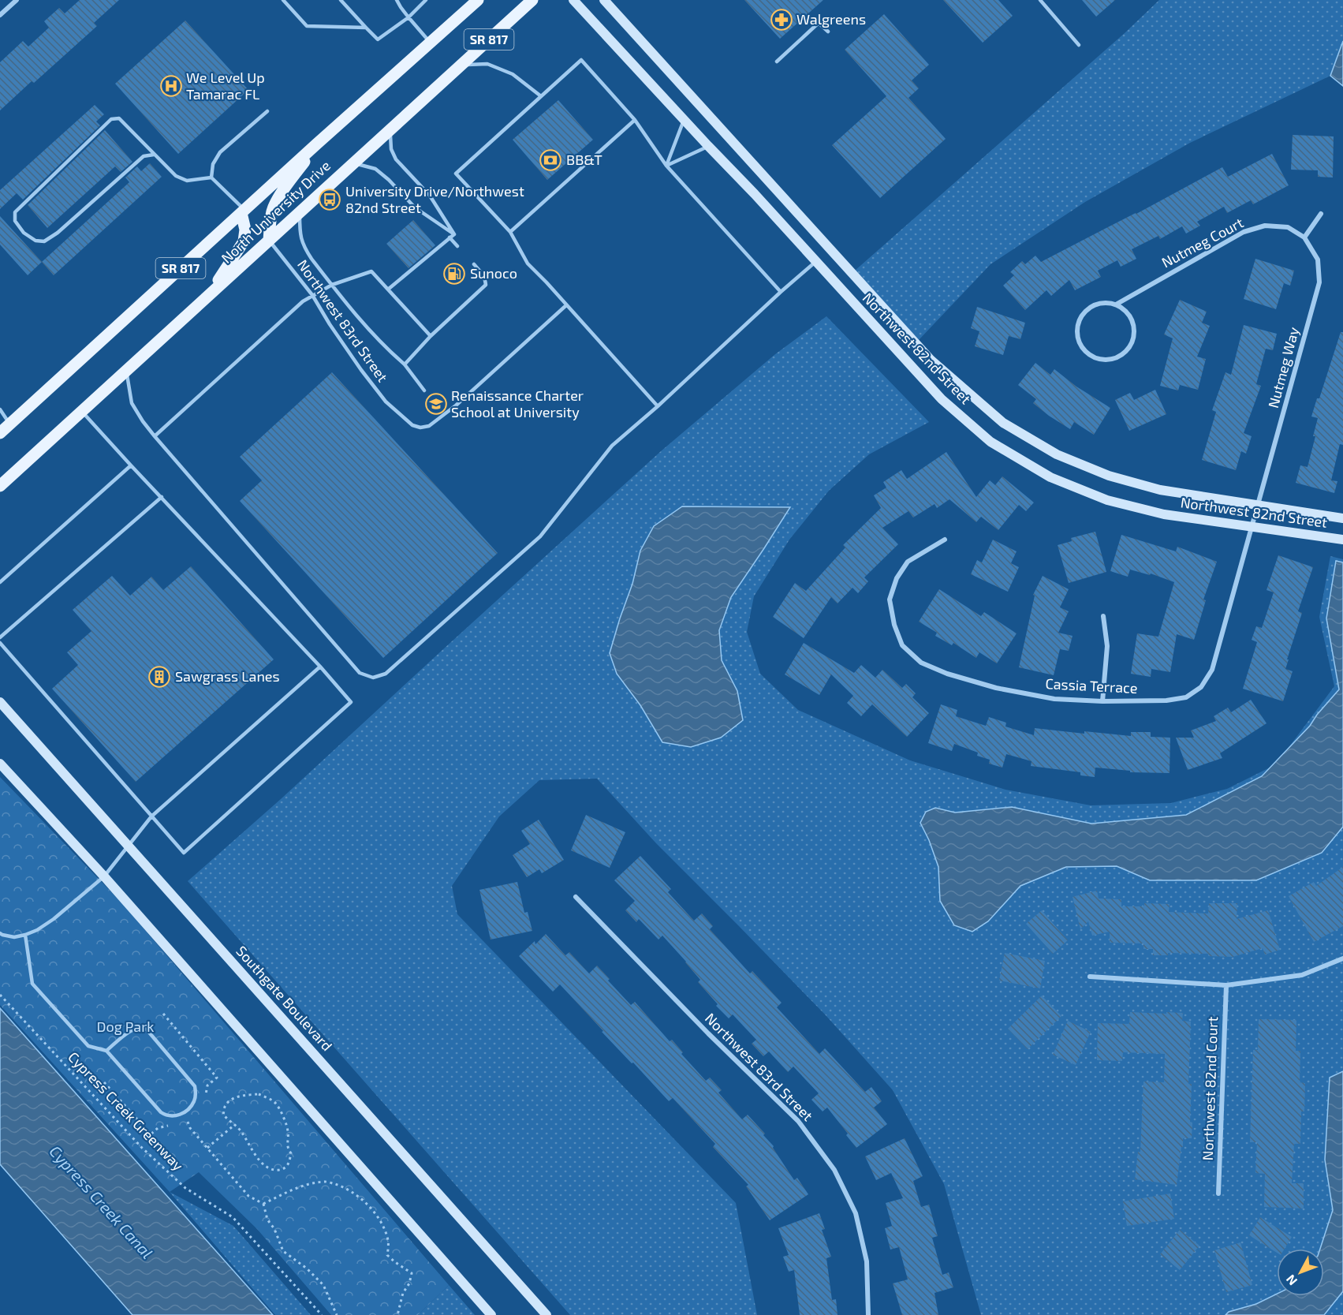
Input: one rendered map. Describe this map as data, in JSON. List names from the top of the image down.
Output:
{
  "streets": {
    "main road": ["SR 817", "North University Drive"],
    "street": [
      "Nutmeg Court",
      "Northwest 83rd Street",
      "Northwest 82nd Street",
      "Nutmeg Way",
      "Cassia Terrace",
      "Southgate Boulevard",
      "Northwest 82nd Court"
    ],
    "path": ["Cypress Creek Greenway"]
  },
  "crossings": [
    ["North University Drive", "Northwest 83rd Street"],
    ["Nutmeg Court", "Nutmeg Way"],
    ["Northwest 82nd Street", "Nutmeg Way"],
    ["Northwest 82nd Street", "Cassia Terrace"],
    ["Nutmeg Way", "Cassia Terrace"]
  ],
  "water": ["Cypress Creek Canal"],
  "parks": ["Dog Park"],
  "places": {
    "pharmacy": ["Walgreens"],
    "hospital": ["We Level Up Tamarac FL"],
    "bank": ["BB&T"],
    "bus stop": ["University Drive/Northwest 82nd Street"],
    "fuel station": ["Sunoco"],
    "school or university": ["Renaissance Charter School at University"],
    "building": ["Sawgrass Lanes"]
  },
  "north": "bottom left"
}
